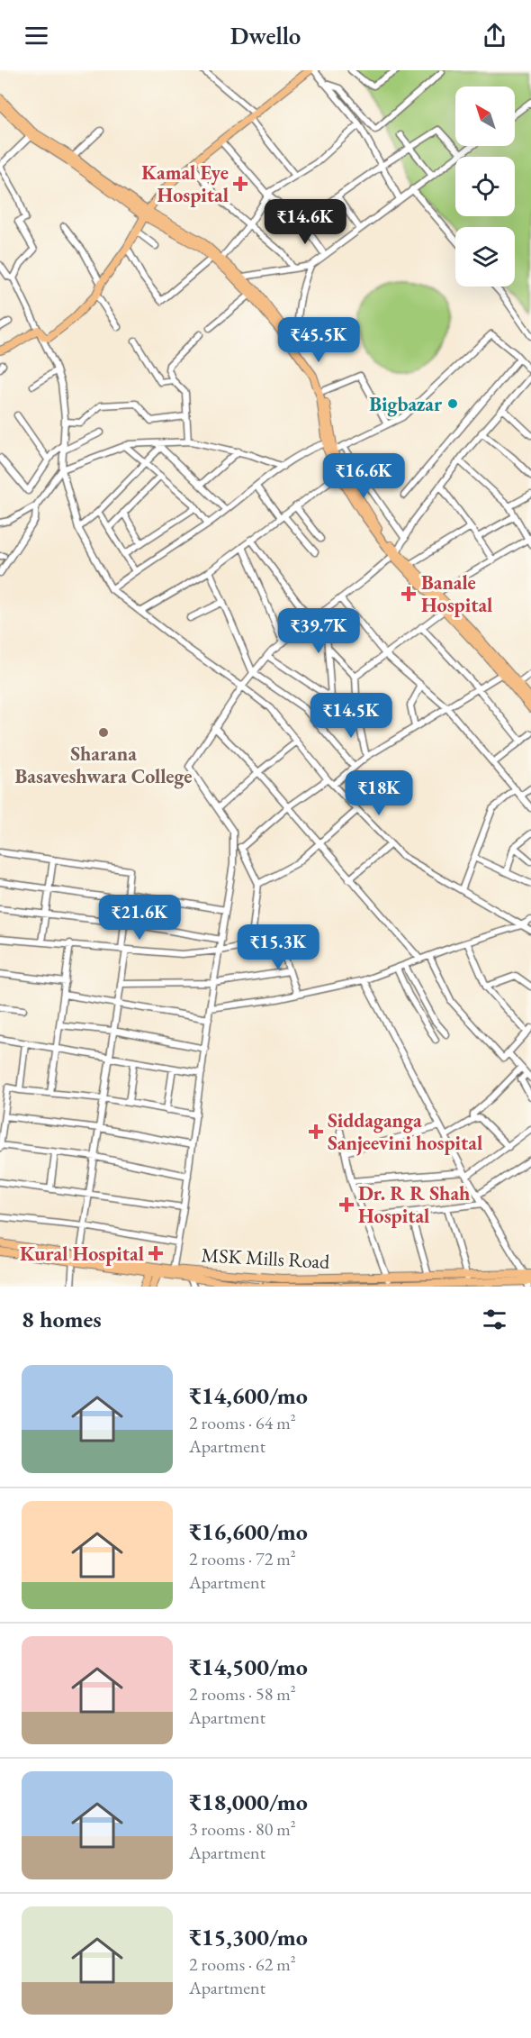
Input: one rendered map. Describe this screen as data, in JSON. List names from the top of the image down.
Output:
{
  "streets": {
    "main road": ["MSK Mills Road"]
  },
  "places": {
    "health": [
      "Kamal Eye Hospital",
      "Banale Hospital",
      "Siddaganga Sanjeevini hospital",
      "Dr. R R Shah Hospital",
      "Kural Hospital"
    ],
    "other": ["Bigbazar", "Sharana Basaveshwara College"]
  },
  "north": "top left",
  "page": {
    "header": "Dwello",
    "price": [
      "₹14.6K",
      "₹45.5K",
      "₹16.6K",
      "₹39.7K",
      "₹14.5K",
      "₹18K",
      "₹21.6K",
      "₹15.3K"
    ],
    "heading": "8 homes",
    "list": [
      {
        "name": "₹14,600/mo",
        "note": "2 rooms · 64 m² · Apartment"
      },
      {
        "name": "₹16,600/mo",
        "note": "2 rooms · 72 m² · Apartment"
      },
      {
        "name": "₹14,500/mo",
        "note": "2 rooms · 58 m² · Apartment"
      },
      {
        "name": "₹18,000/mo",
        "note": "3 rooms · 80 m² · Apartment"
      },
      {
        "name": "₹15,300/mo",
        "note": "2 rooms · 62 m² · Apartment"
      }
    ]
  }
}
